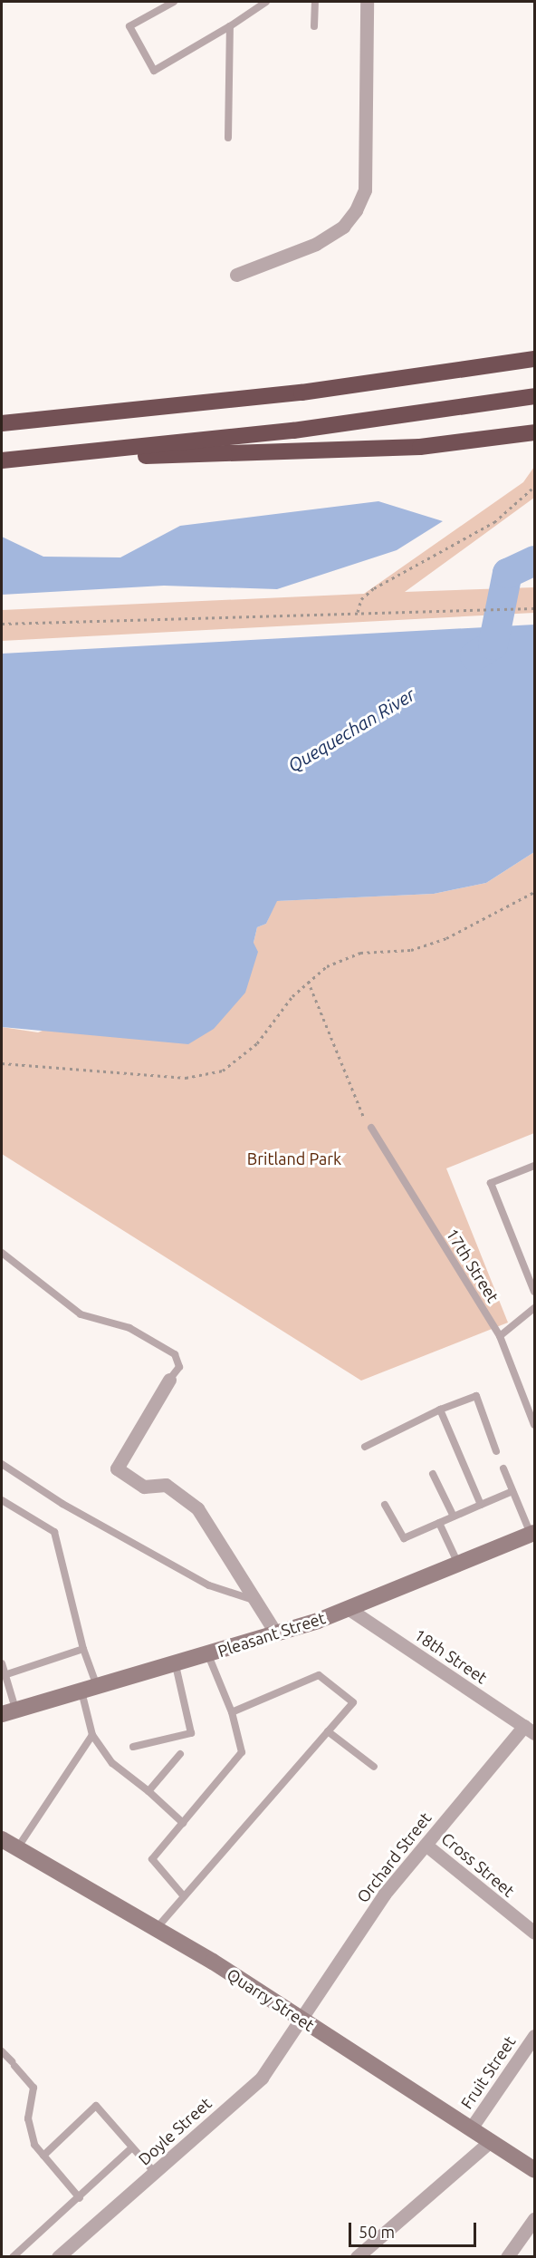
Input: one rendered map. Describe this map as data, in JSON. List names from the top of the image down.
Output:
{
  "streets": {
    "main road": ["Pleasant Street", "Quarry Street"],
    "street": [
      "18th Street",
      "Orchard Street",
      "Cross Street",
      "Fruit Street",
      "Doyle Street"
    ],
    "lane": ["17th Street"]
  },
  "crossings": [
    ["Pleasant Street", "18th Street"],
    ["18th Street", "Orchard Street"],
    ["Orchard Street", "Cross Street"],
    ["Orchard Street", "Quarry Street"],
    ["Orchard Street", "Doyle Street"],
    ["Quarry Street", "Fruit Street"],
    ["Quarry Street", "Doyle Street"]
  ],
  "water": ["Quequechan River"],
  "parks": ["Britland Park"],
  "scale_bar": "50 m"
}
